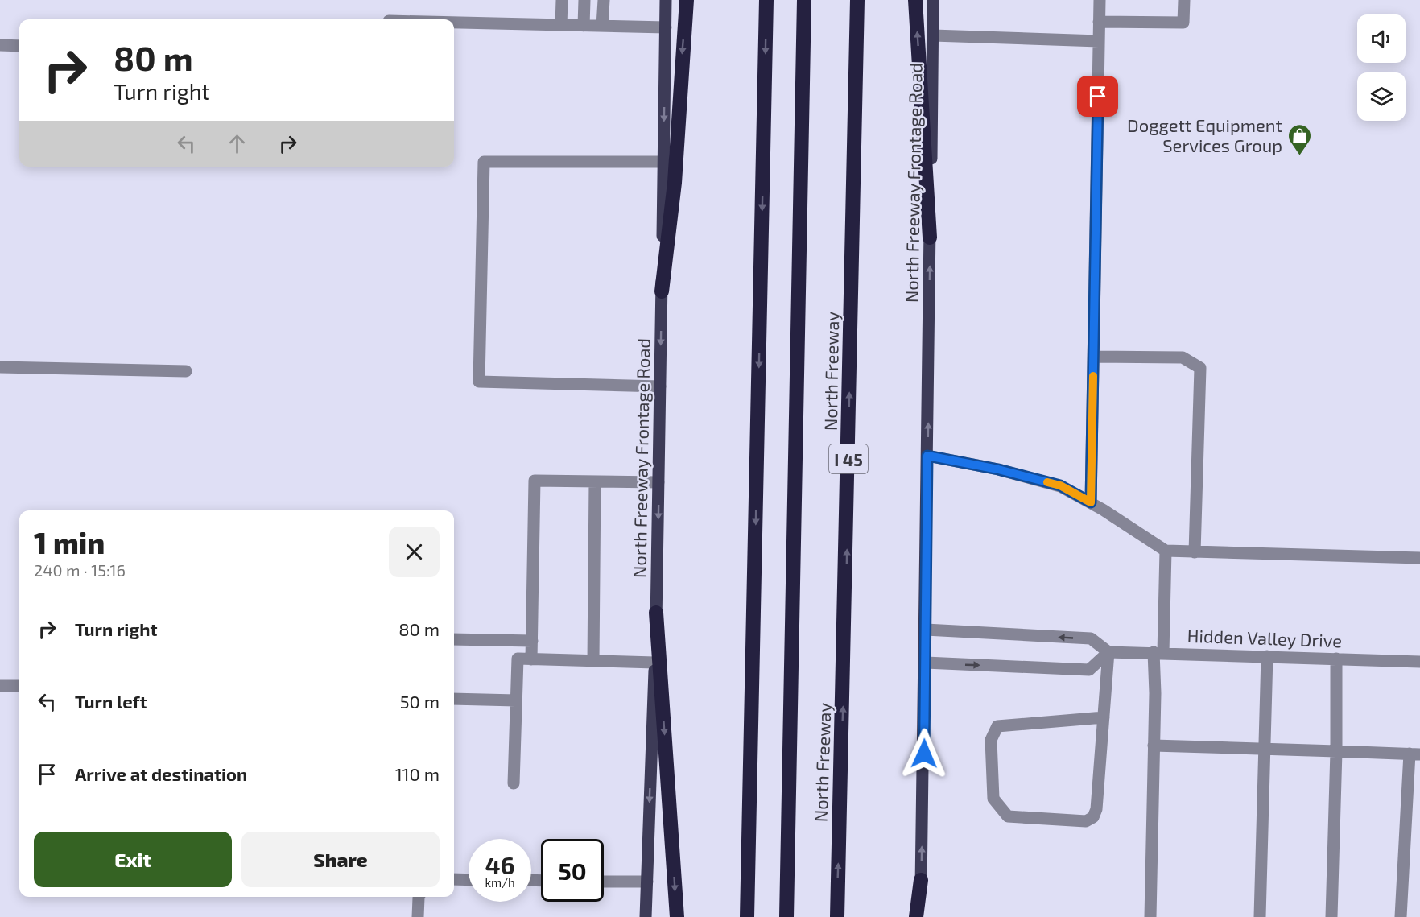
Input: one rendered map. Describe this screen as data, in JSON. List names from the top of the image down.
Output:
{
  "streets": {
    "highway": ["North Freeway", "I 45"],
    "main road": ["North Freeway Frontage Road"],
    "street": ["Hidden Valley Drive"]
  },
  "places": {
    "shop": ["Doggett Equipment Services Group"]
  },
  "page": {
    "turn": ["80 m", "Turn right"],
    "heading": ["1 min", "240 m · 15:16"],
    "list": [
      {
        "name": "Turn right",
        "value": "80 m"
      },
      {
        "name": "Turn left",
        "value": "50 m"
      },
      {
        "name": "Arrive at destination",
        "value": "110 m"
      }
    ],
    "buttons": ["Exit", "Share"],
    "speed": "46 km/h",
    "limit": "50"
  }
}
